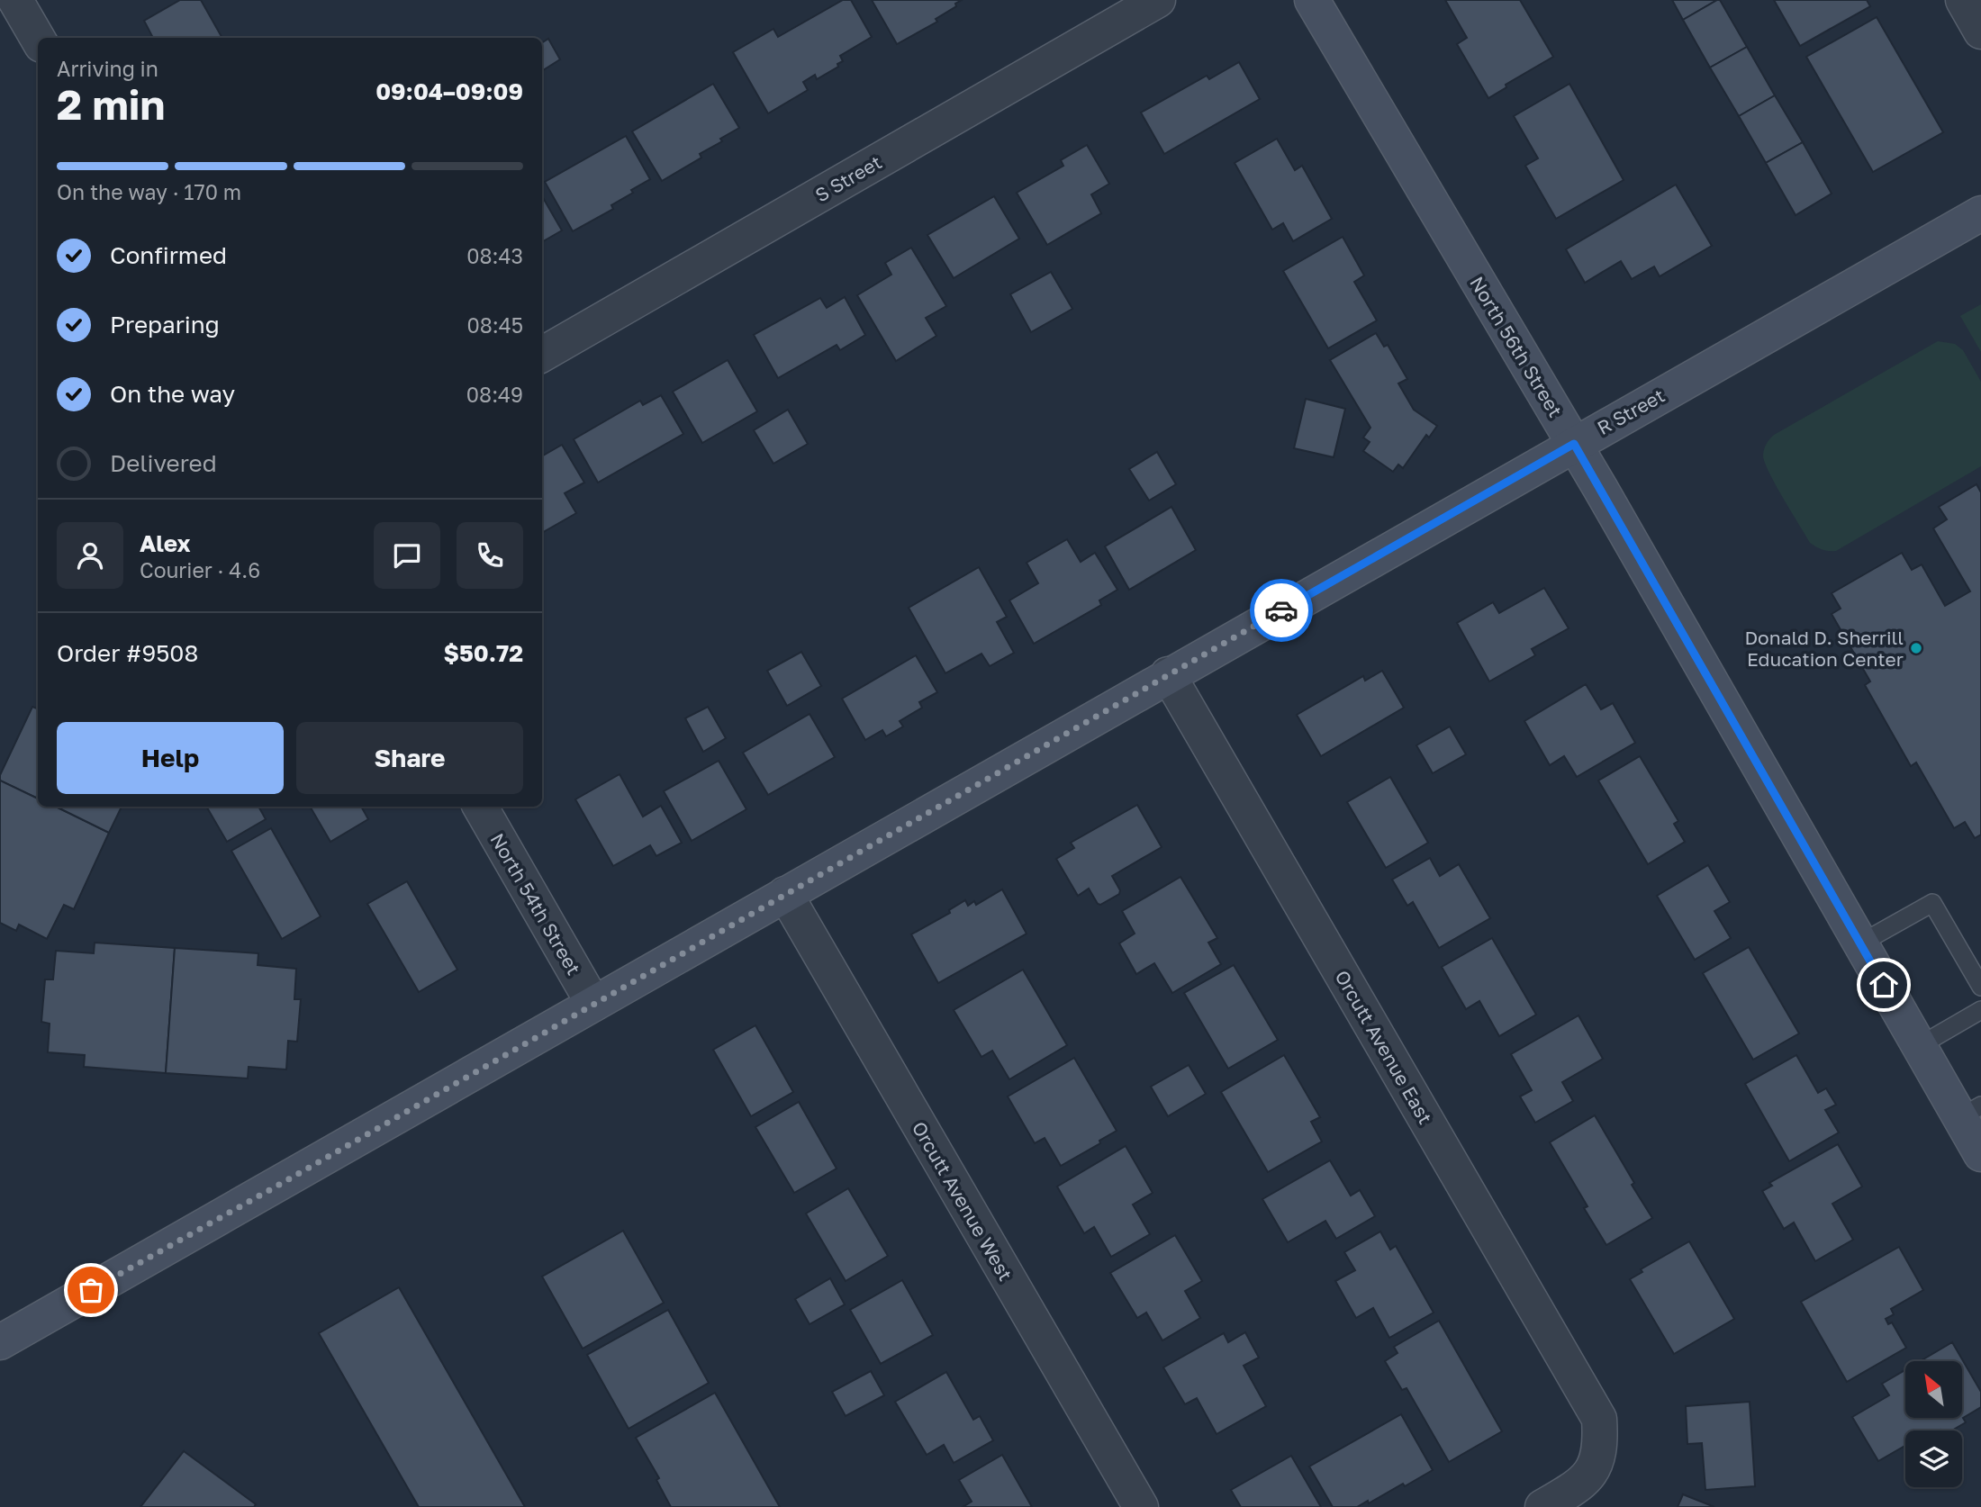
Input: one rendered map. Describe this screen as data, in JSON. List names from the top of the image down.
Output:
{
  "streets": {
    "main road": ["North 56th Street", "R Street"],
    "street": [
      "S Street",
      "North 54th Street",
      "Orcutt Avenue East",
      "Orcutt Avenue West"
    ]
  },
  "crossings": [
    ["North 56th Street", "R Street"],
    ["R Street", "North 54th Street"],
    ["R Street", "Orcutt Avenue East"],
    ["R Street", "Orcutt Avenue West"]
  ],
  "places": ["Donald D. Sherrill Education Center"],
  "north": "top left",
  "page": {
    "heading": ["2 min", "Arriving in", "09:04–09:09"],
    "panel": [
      "Alex",
      "Courier · 4.6",
      "Order #9508",
      "$50.72"
    ],
    "bar": "On the way · 170 m",
    "list": [
      ["Confirmed", "08:43"],
      ["Preparing", "08:45"],
      ["On the way", "08:49"],
      "Delivered"
    ],
    "buttons": ["Help", "Share"]
  }
}
